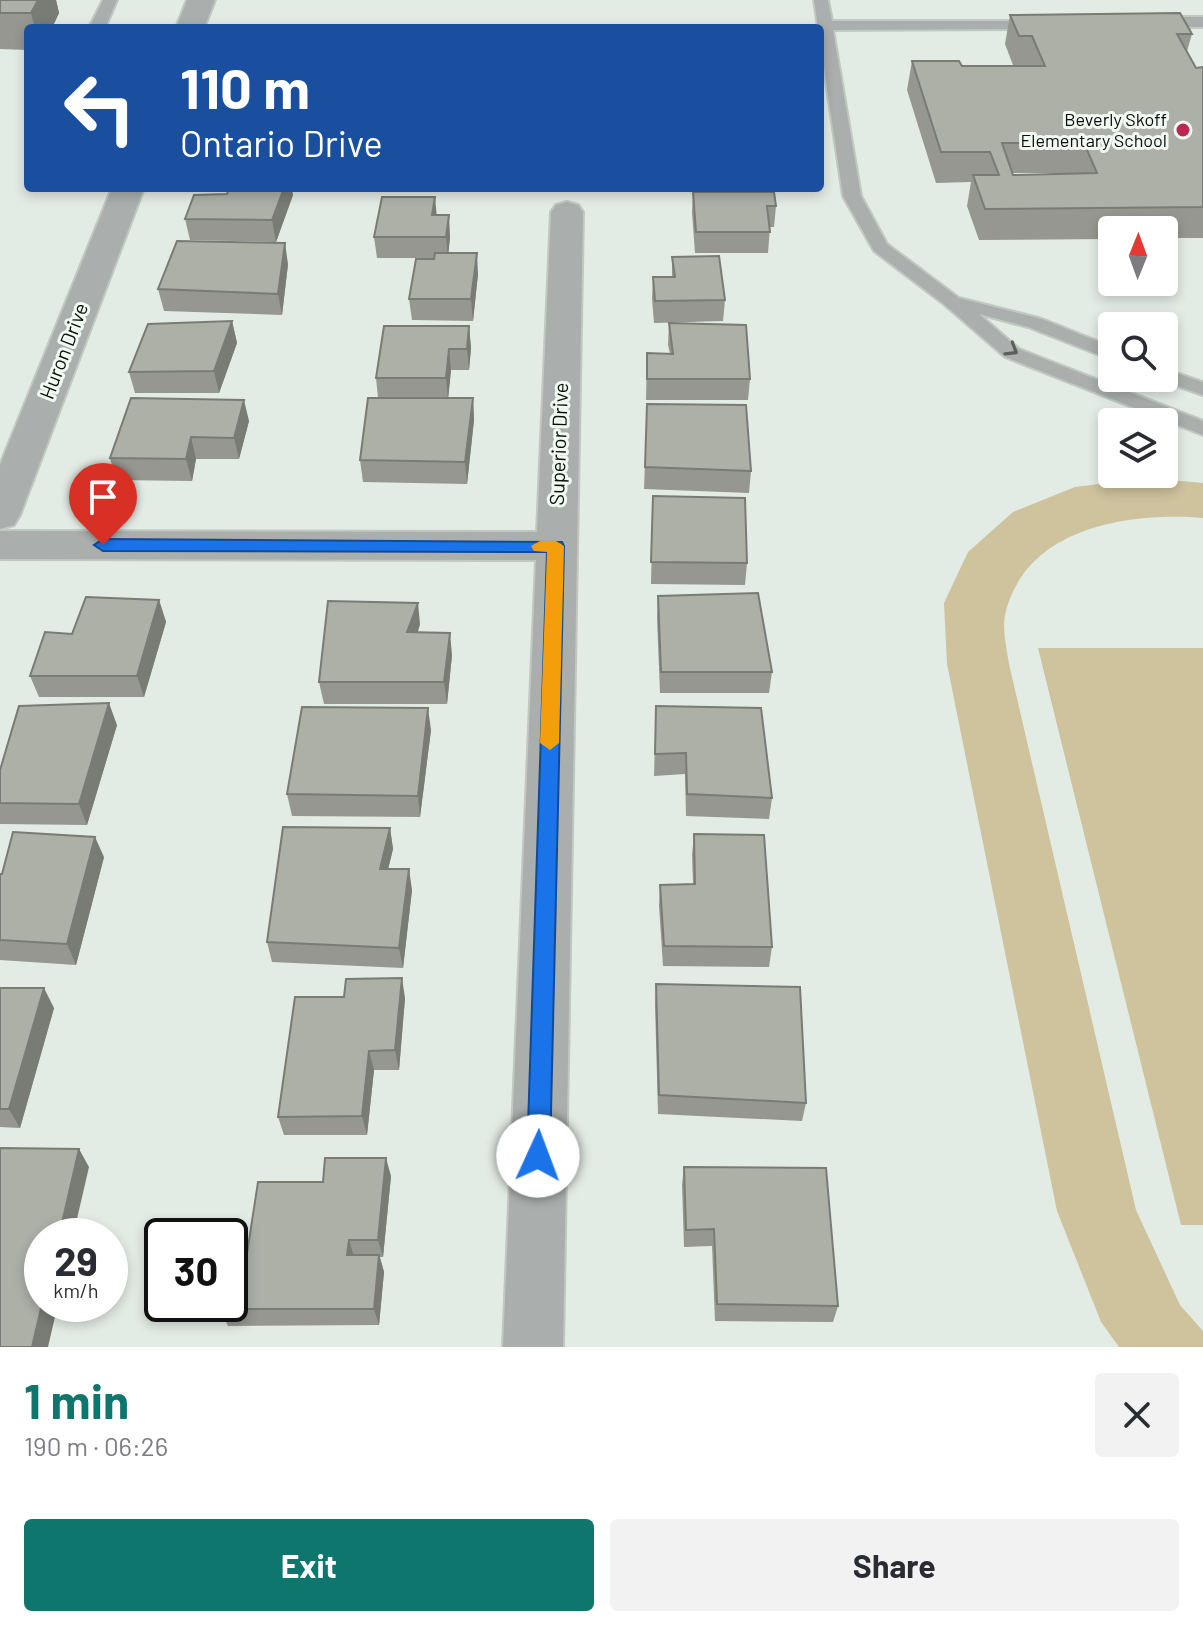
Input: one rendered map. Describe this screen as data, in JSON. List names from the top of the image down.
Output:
{
  "streets": {
    "street": ["Huron Drive", "Superior Drive"]
  },
  "places": ["Beverly Skoff Elementary School"],
  "north": "top",
  "page": {
    "turn": ["110 m", "Ontario Drive"],
    "speed": "29 km/h",
    "limit": "30",
    "heading": ["1 min", "190 m · 06:26"],
    "buttons": ["Exit", "Share"]
  }
}
